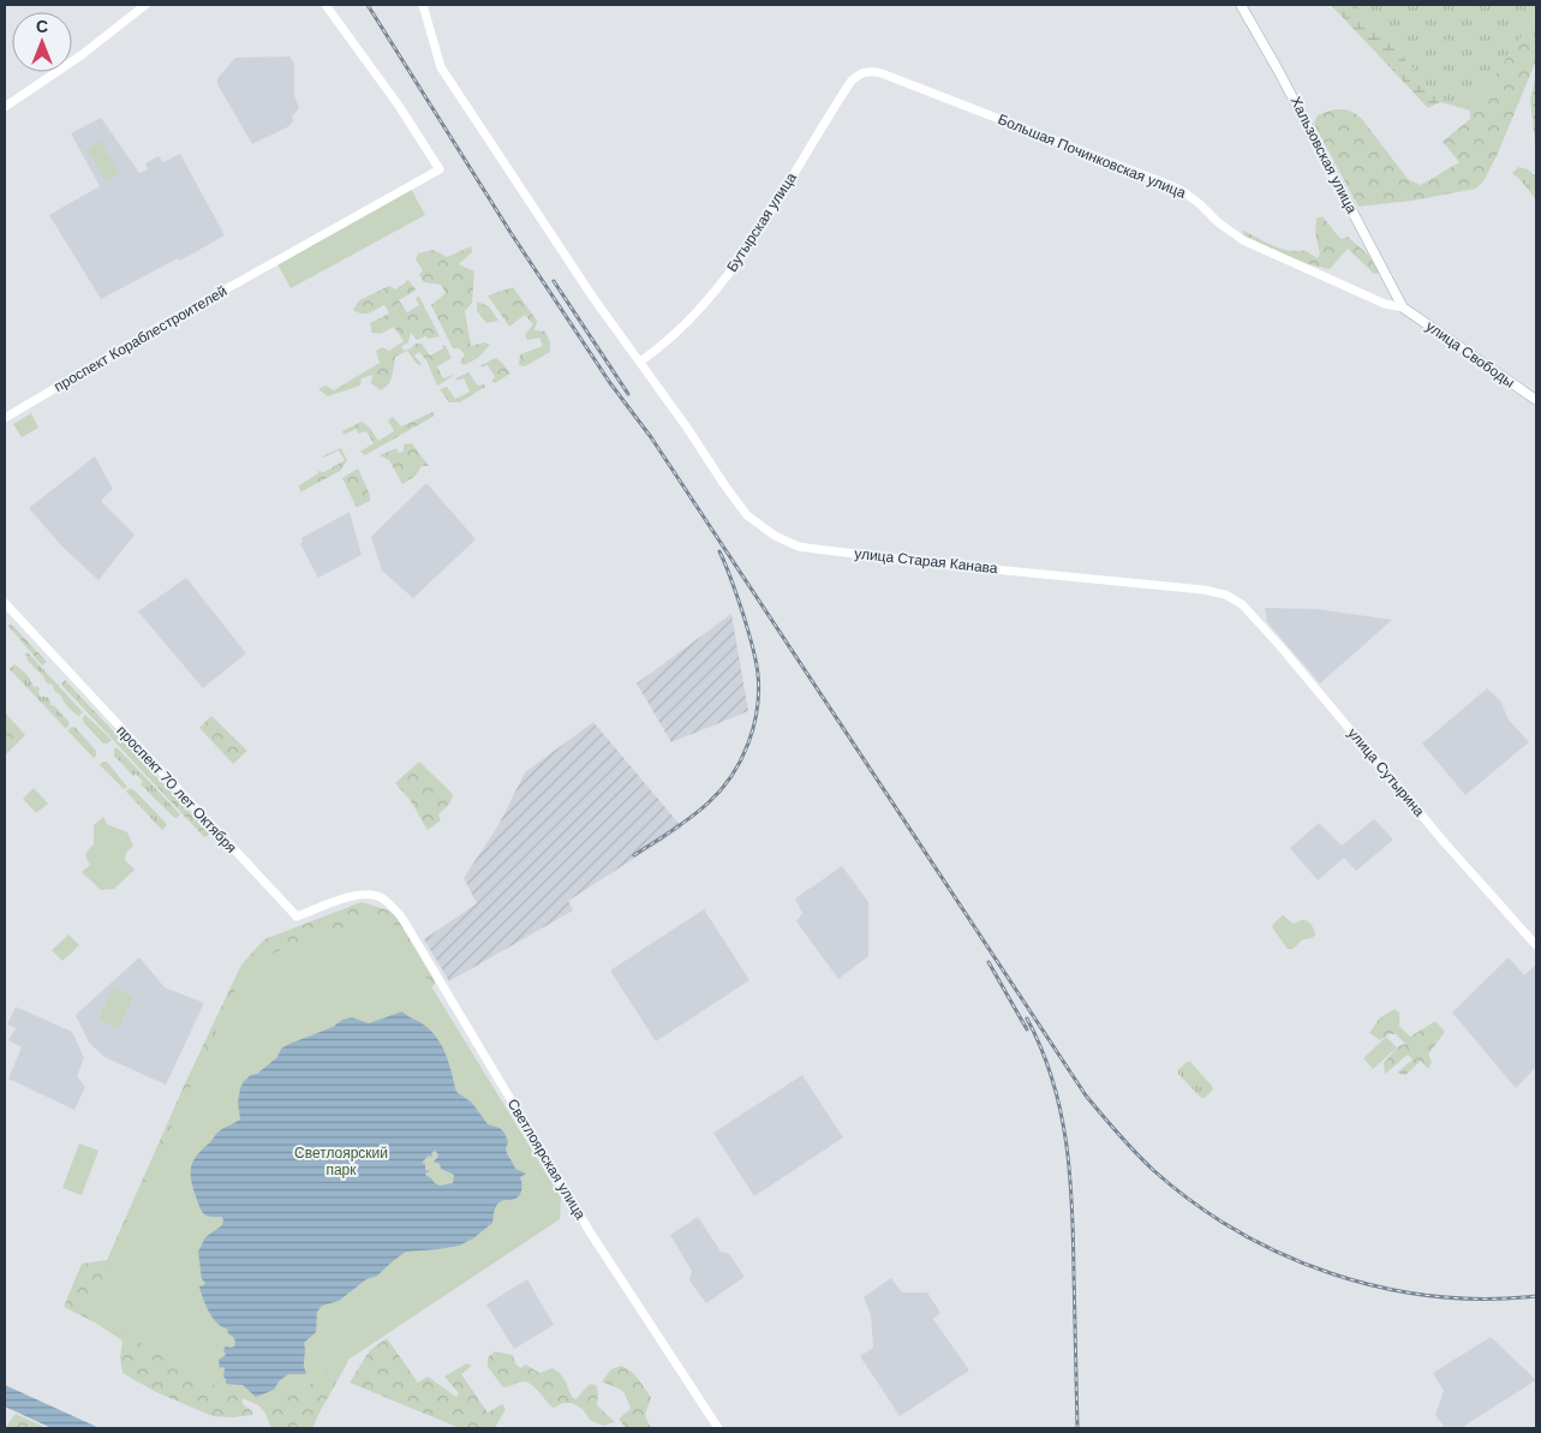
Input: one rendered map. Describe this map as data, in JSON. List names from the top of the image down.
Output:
{
  "streets": {
    "main road": ["Хальзовская улица", "улица Свободы"],
    "street": [
      "Большая Починковская улица",
      "Бутырская улица",
      "проспект Кораблестроителей",
      "улица Старая Канава",
      "улица Сутырина",
      "проспект 70 лет Октября",
      "Светлоярская улица"
    ]
  },
  "crossings": [
    ["Хальзовская улица", "Большая Починковская улица"],
    ["Хальзовская улица", "улица Свободы"],
    ["Большая Починковская улица", "Бутырская улица"],
    ["Большая Починковская улица", "улица Свободы"],
    ["Бутырская улица", "улица Старая Канава"],
    ["улица Старая Канава", "улица Сутырина"],
    ["проспект 70 лет Октября", "Светлоярская улица"]
  ],
  "parks": ["Светлоярский парк"],
  "north": "top"
}
